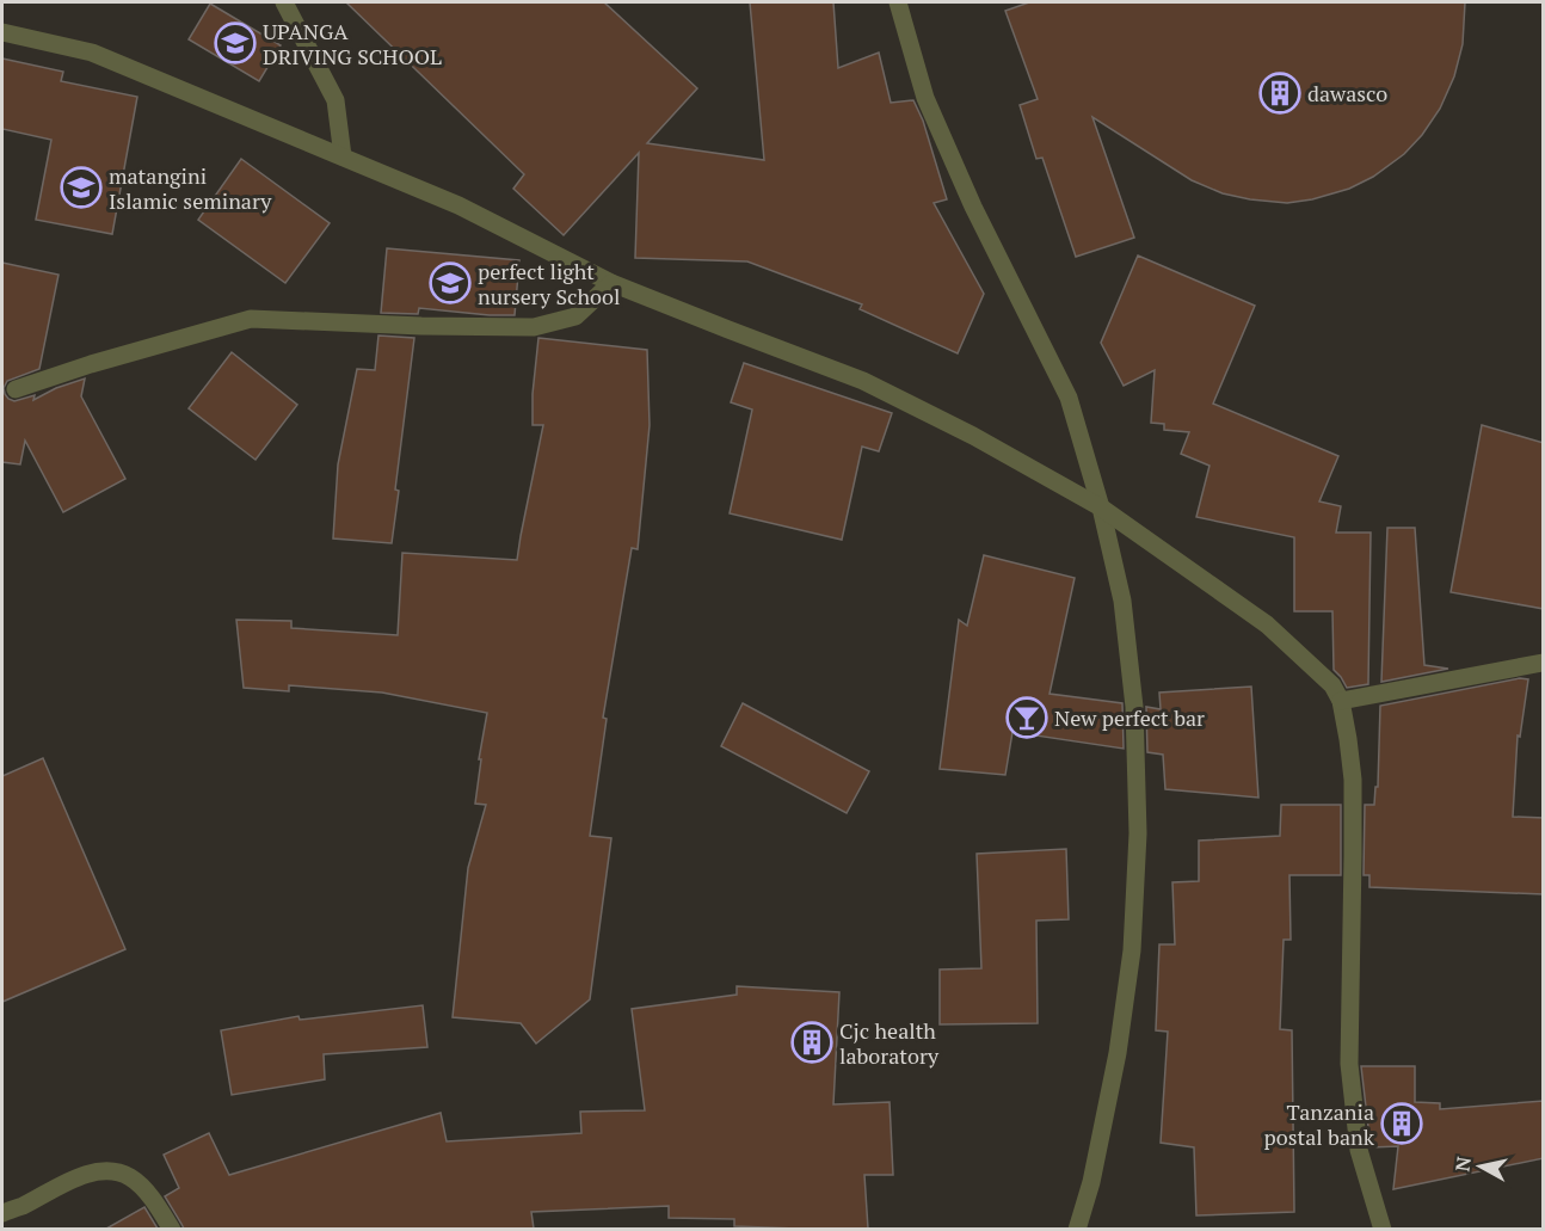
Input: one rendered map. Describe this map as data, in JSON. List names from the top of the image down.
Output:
{
  "places": {
    "school or university": ["UPANGA DRIVING SCHOOL", "matangini Islamic seminary", "perfect light nursery School"],
    "building": ["dawasco", "Cjc health laboratory", "Tanzania postal bank"],
    "bar": ["New perfect bar"]
  },
  "north": "left"
}
